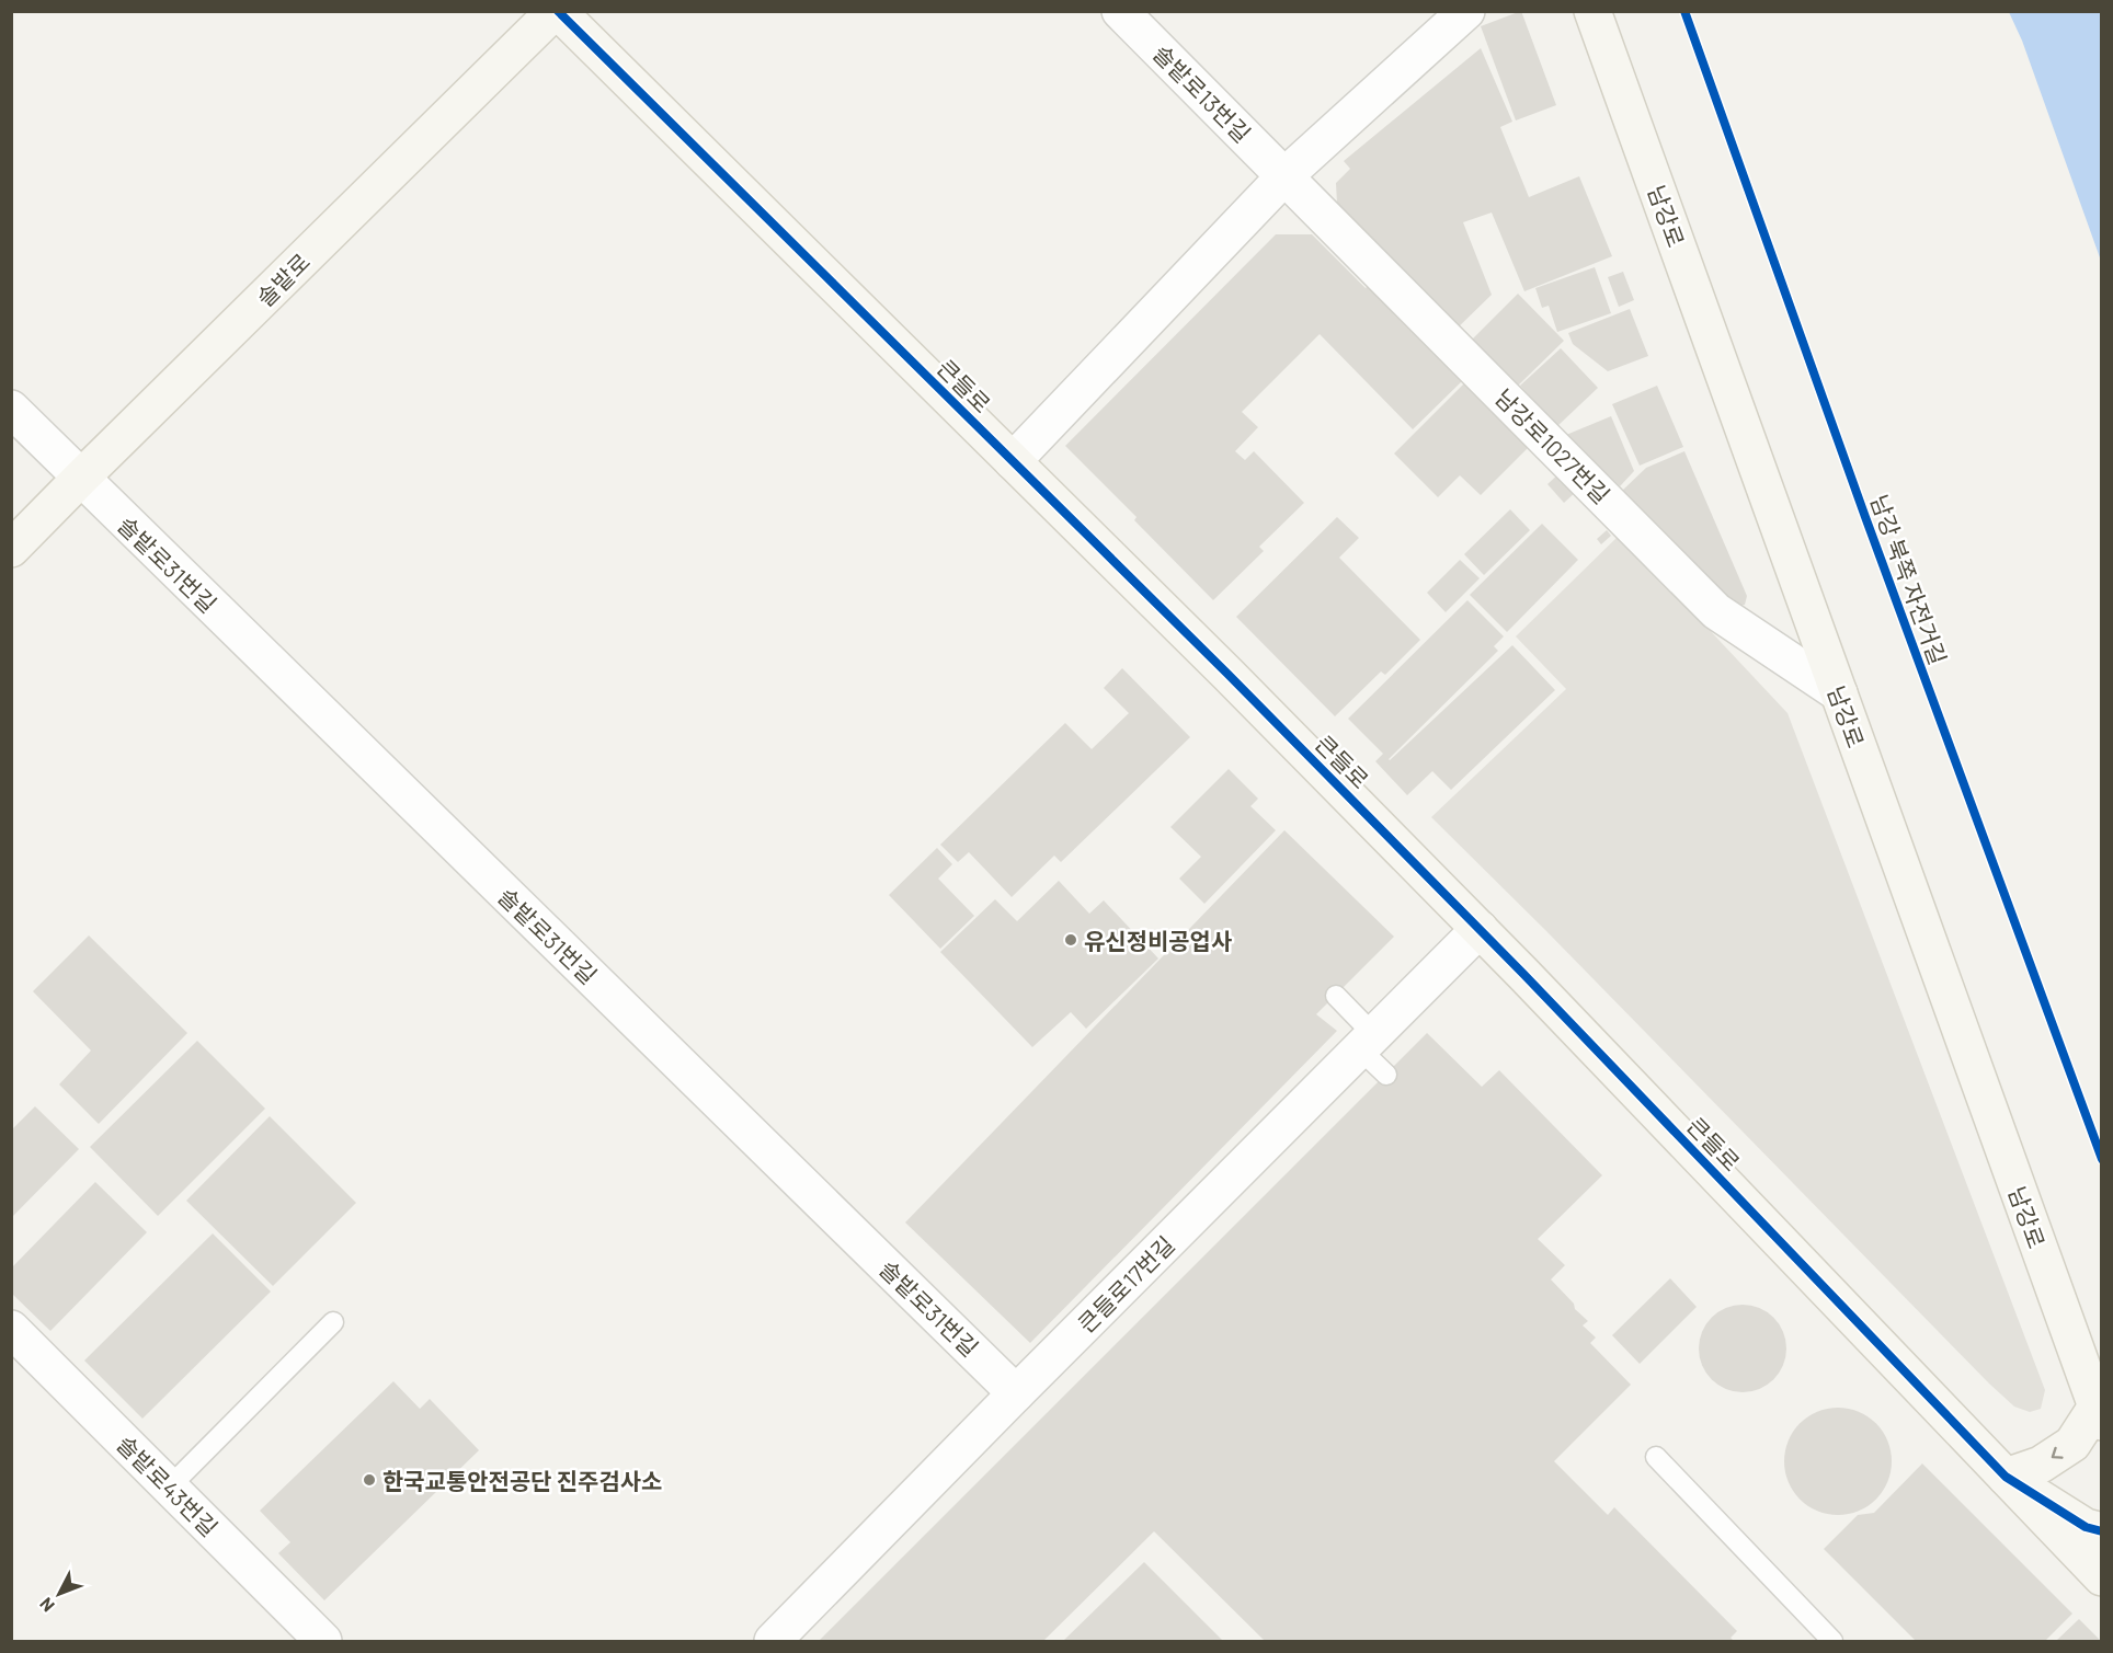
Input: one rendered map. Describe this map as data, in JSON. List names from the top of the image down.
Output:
{
  "streets": {
    "street": [
      "솔밭로13번길",
      "남강로",
      "솔밭로",
      "큰들로",
      "남강로1027번길",
      "솔밭로31번길",
      "큰들로17번길",
      "솔밭로43번길"
    ],
    "cycle path": ["남강 북쪽 자전거길"]
  },
  "crossings": [
    ["솔밭로13번길", "남강로1027번길"],
    ["남강로", "남강로1027번길"],
    ["솔밭로", "큰들로"],
    ["솔밭로", "솔밭로31번길"],
    ["큰들로", "큰들로17번길"],
    ["솔밭로31번길", "큰들로17번길"]
  ],
  "places": ["유신정비공업사", "한국교통안전공단 진주검사소"],
  "north": "bottom left"
}
